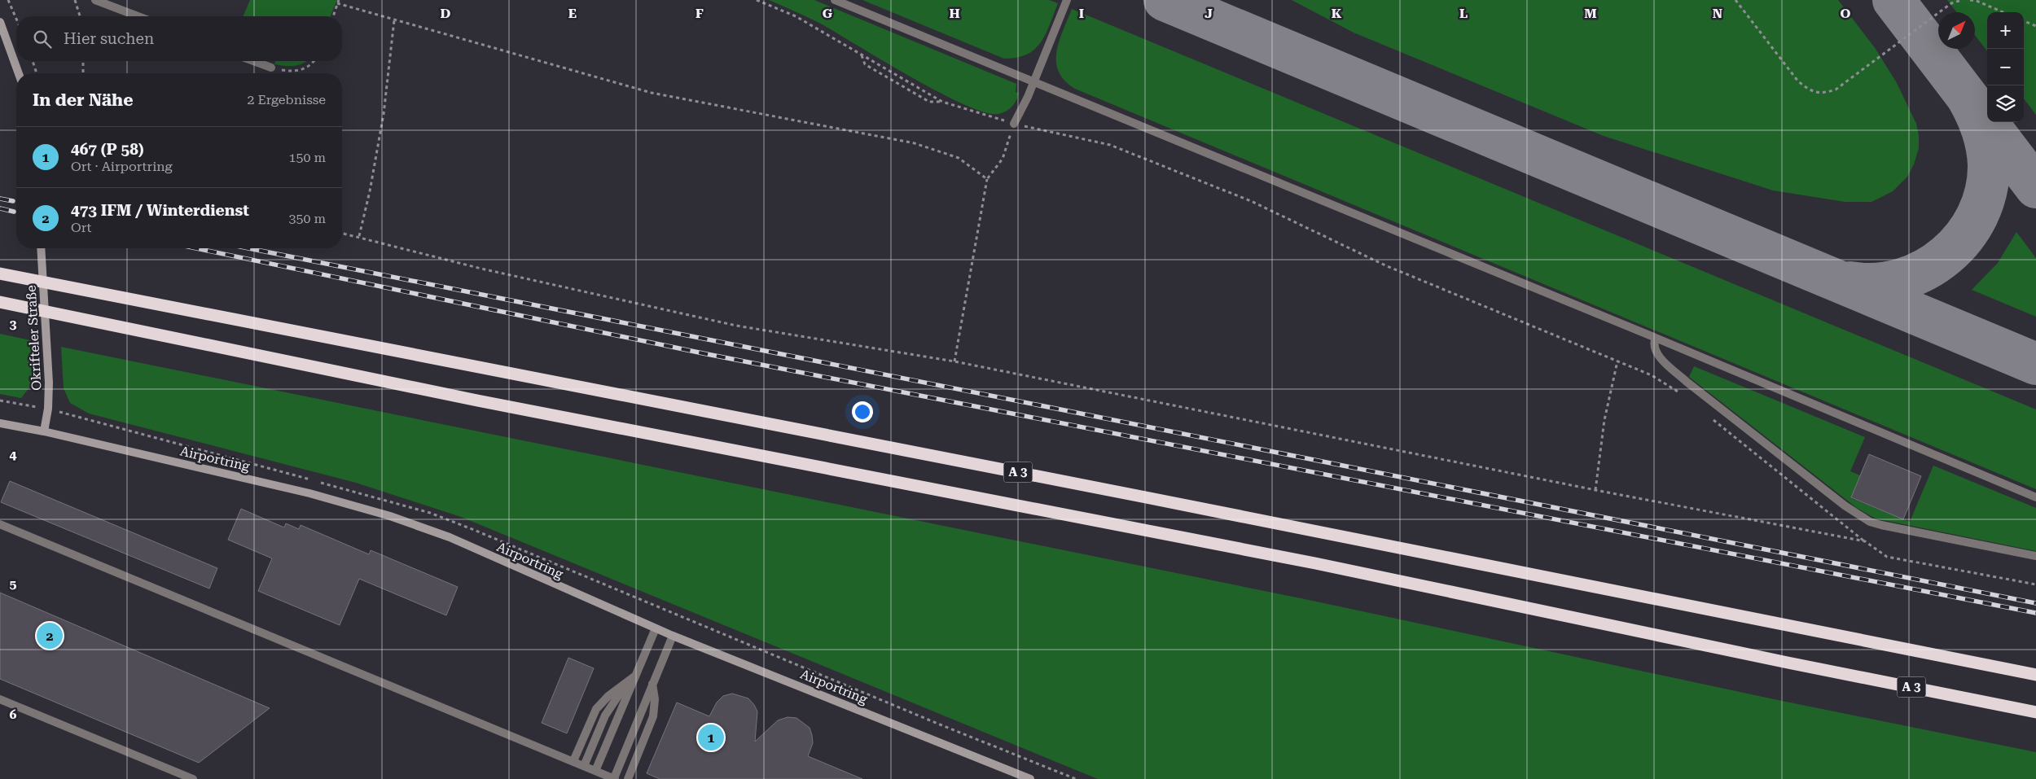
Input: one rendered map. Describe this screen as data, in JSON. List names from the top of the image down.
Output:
{
  "streets": {
    "highway": ["A 3"],
    "street": ["Okrifteler Straße", "Airportring"]
  },
  "crossings": [
    ["Okrifteler Straße", "Airportring"]
  ],
  "north": "top right",
  "page": {
    "map_buttons": ["+", "−"],
    "search": "Hier suchen",
    "heading": ["In der Nähe", "2 Ergebnisse"],
    "list": [
      {
        "mark": "1",
        "name": "467 (P 58)",
        "note": "Ort · Airportring",
        "value": "150 m"
      },
      {
        "mark": "2",
        "name": "473 IFM / Winterdienst",
        "note": "Ort",
        "value": "350 m"
      }
    ],
    "pins": ["2", "1"]
  },
  "grid": {
    "columns": [
      "D",
      "E",
      "F",
      "G",
      "H",
      "I",
      "J",
      "K",
      "L",
      "M",
      "N",
      "O"
    ],
    "rows": [
      "3",
      "4",
      "5",
      "6"
    ]
  }
}
